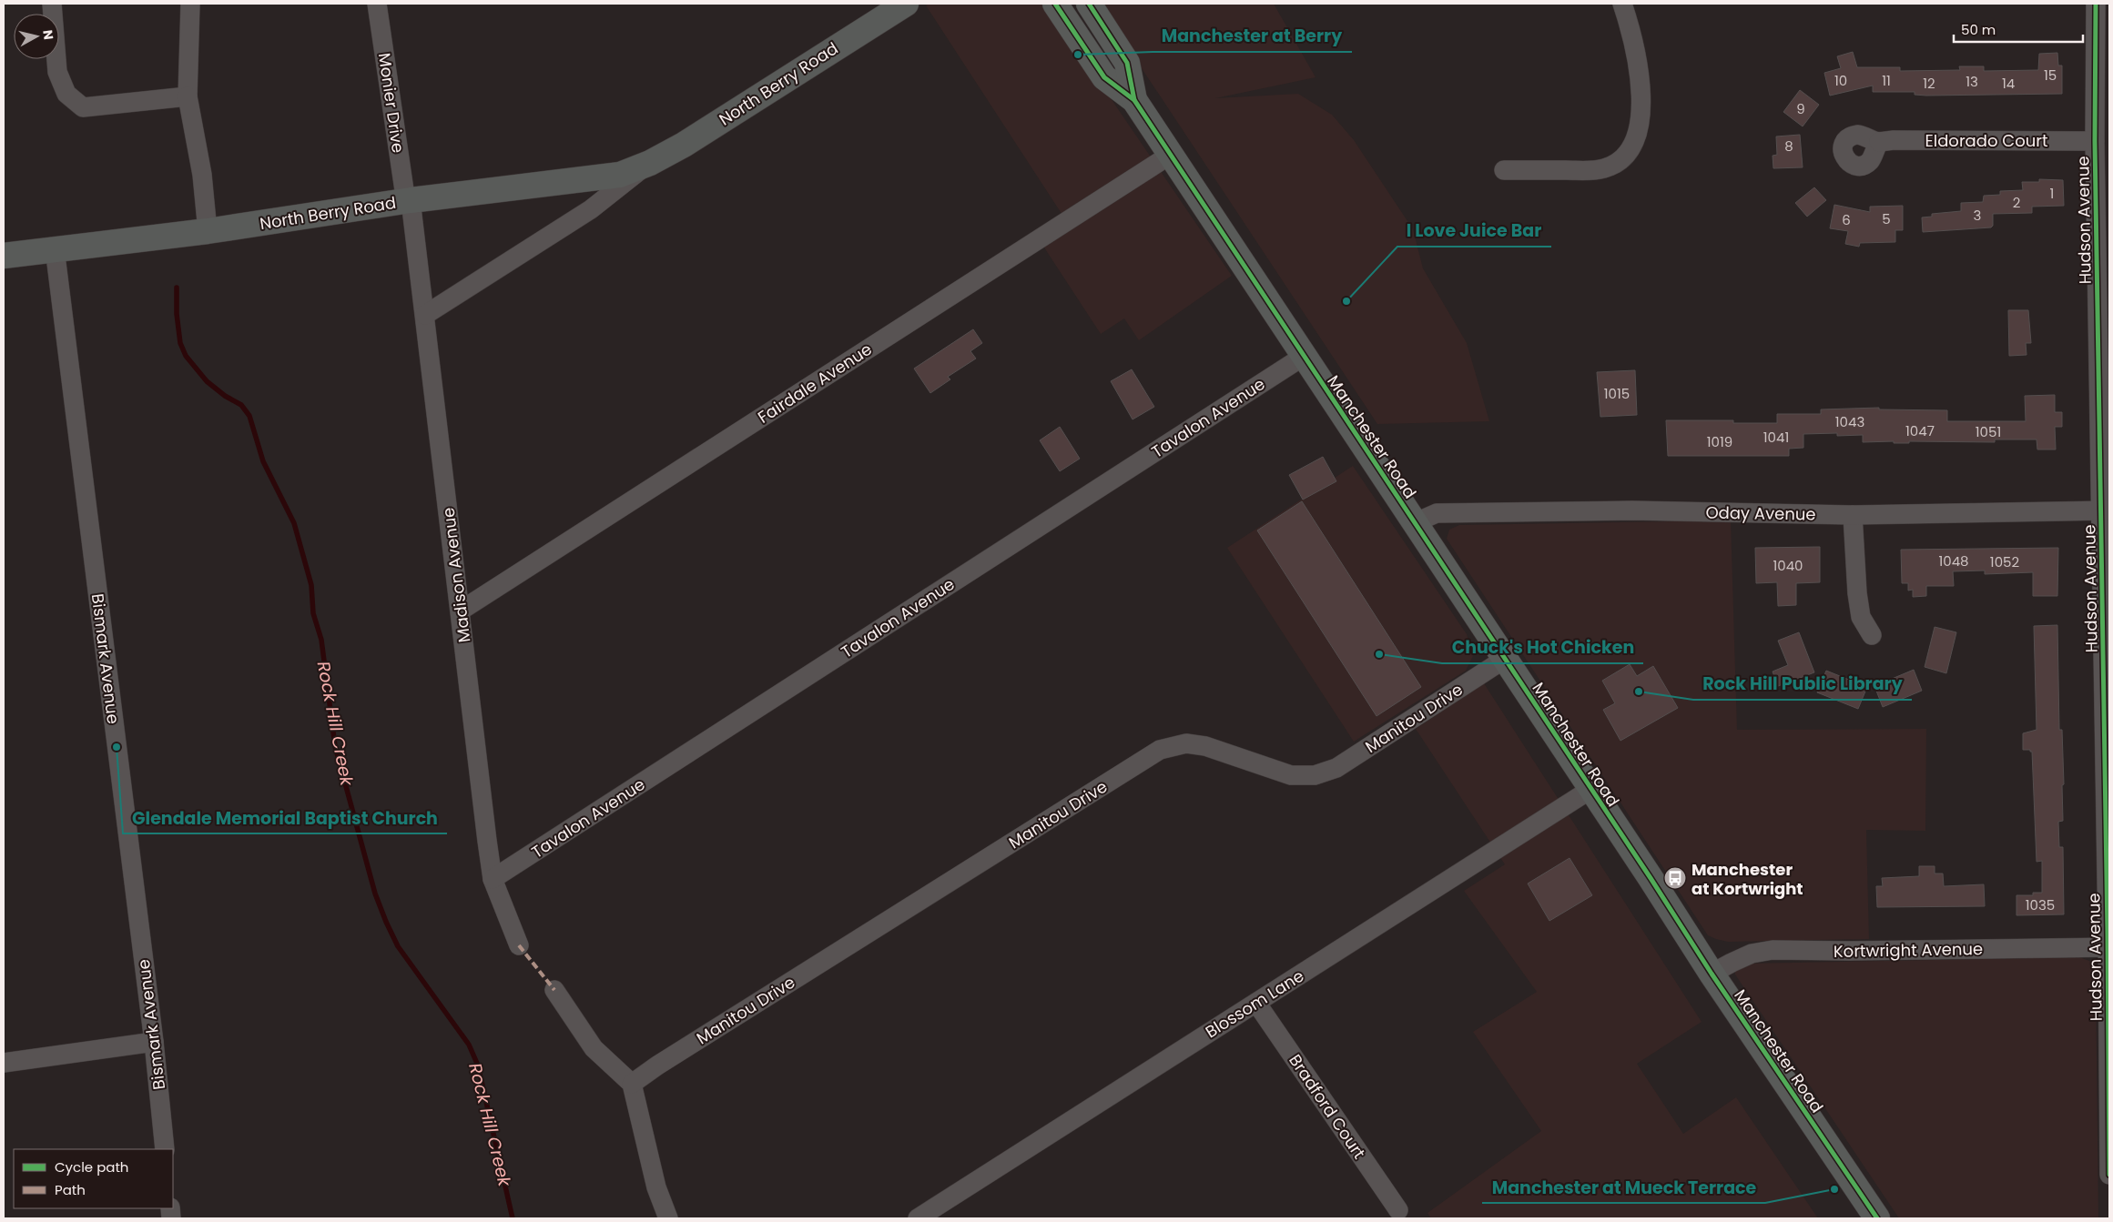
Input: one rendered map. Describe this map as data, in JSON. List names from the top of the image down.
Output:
{
  "streets": {
    "main road": ["North Berry Road", "Manchester Road"],
    "street": [
      "Monier Drive",
      "Eldorado Court",
      "Hudson Avenue",
      "Fairdale Avenue",
      "Tavalon Avenue",
      "Oday Avenue",
      "Madison Avenue",
      "Bismark Avenue",
      "Manitou Drive",
      "Kortwright Avenue",
      "Blossom Lane",
      "Bradford Court"
    ]
  },
  "crossings": [
    ["North Berry Road", "Monier Drive"],
    ["North Berry Road", "Madison Avenue"],
    ["North Berry Road", "Bismark Avenue"],
    ["Monier Drive", "Madison Avenue"],
    ["Eldorado Court", "Hudson Avenue"],
    ["Hudson Avenue", "Oday Avenue"],
    ["Hudson Avenue", "Kortwright Avenue"],
    ["Fairdale Avenue", "Manchester Road"],
    ["Fairdale Avenue", "Madison Avenue"],
    ["Tavalon Avenue", "Manchester Road"],
    ["Tavalon Avenue", "Madison Avenue"],
    ["Manchester Road", "Oday Avenue"],
    ["Manchester Road", "Manitou Drive"],
    ["Manchester Road", "Kortwright Avenue"],
    ["Manchester Road", "Blossom Lane"],
    ["Blossom Lane", "Bradford Court"]
  ],
  "water": ["Rock Hill Creek"],
  "places": {
    "other": [
      "Manchester at Berry",
      "I Love Juice Bar",
      "Chuck's Hot Chicken",
      "Rock Hill Public Library",
      "Glendale Memorial Baptist Church",
      "Manchester at Mueck Terrace"
    ],
    "bus stop": ["Manchester at Kortwright"]
  },
  "house_numbers": [
    "15",
    "10",
    "11",
    "13",
    "12",
    "14",
    "9",
    "8",
    "1",
    "2",
    "3",
    "5",
    "6",
    "1015",
    "1043",
    "1047",
    "1051",
    "1041",
    "1019",
    "1048",
    "1052",
    "1040",
    "1035"
  ],
  "legend": ["Cycle path", "Path"],
  "scale_bar": "50 m",
  "north": "right"
}
